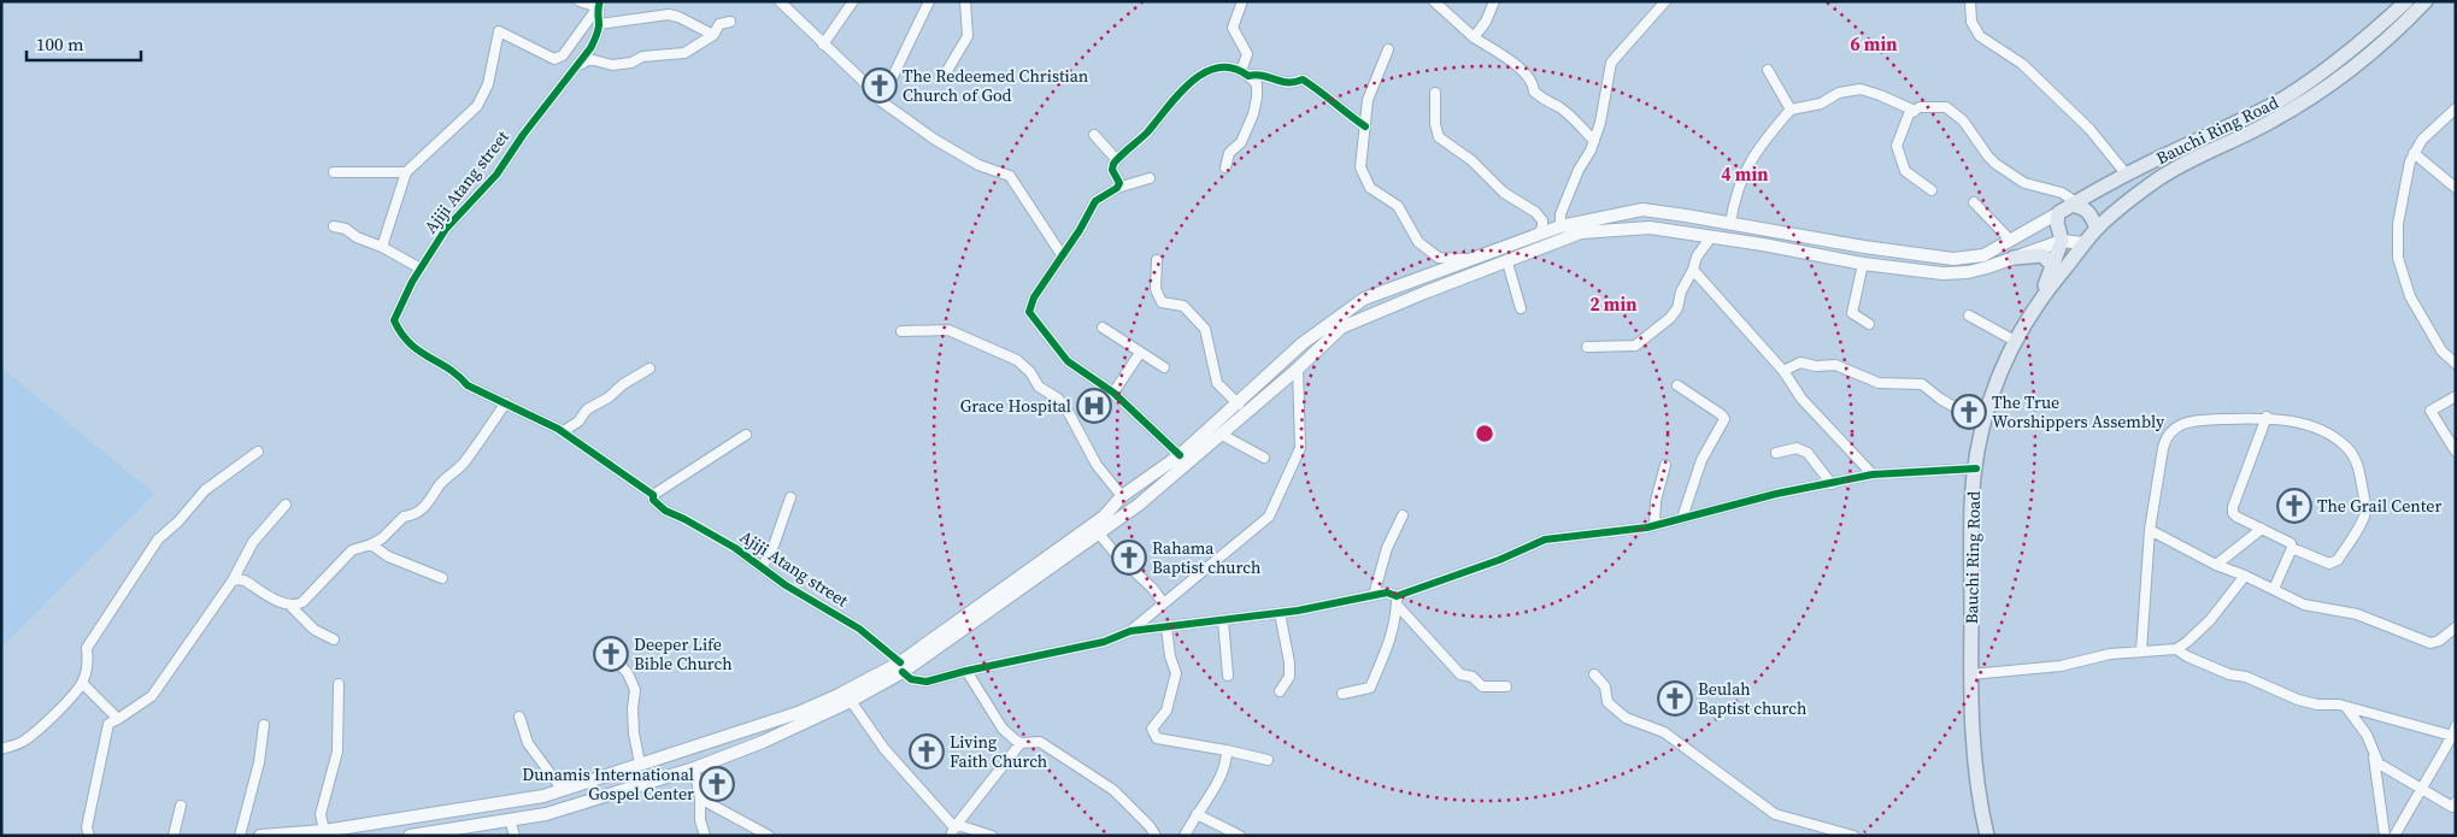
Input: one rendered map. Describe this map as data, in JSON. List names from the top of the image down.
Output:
{
  "streets": {
    "main road": ["Bauchi Ring Road"],
    "street": ["Ajiji Atang street"]
  },
  "places": {
    "church": [
      "The Redeemed Christian Church of God",
      "The True Worshippers Assembly",
      "The Grail Center",
      "Rahama Baptist church",
      "Deeper Life Bible Church",
      "Beulah Baptist church",
      "Living Faith Church",
      "Dunamis International Gospel Center"
    ],
    "hospital": ["Grace Hospital"]
  },
  "scale_bar": "100 m",
  "rings": ["6 min", "4 min", "2 min"]
}
